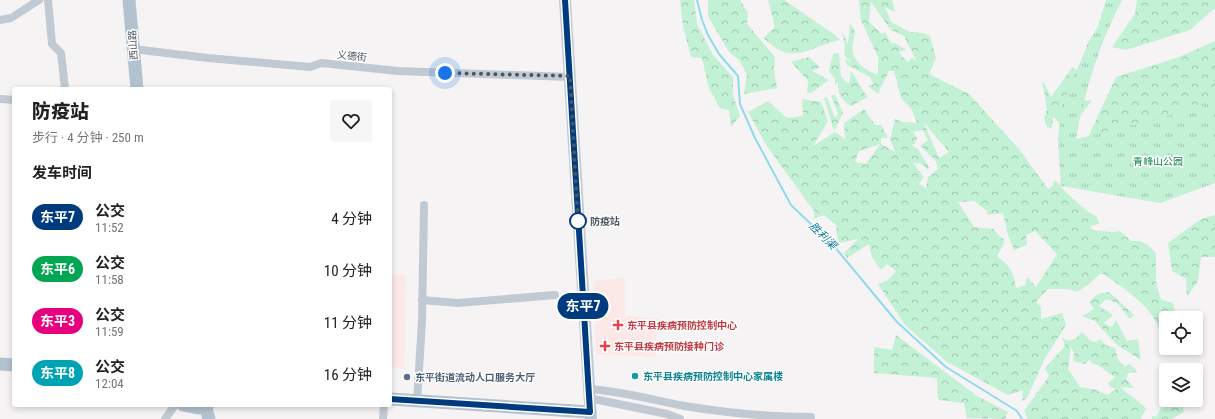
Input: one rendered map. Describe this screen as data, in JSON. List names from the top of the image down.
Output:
{
  "streets": {
    "main road": ["西山路"],
    "street": ["义德街"]
  },
  "crossings": [
    ["西山路", "义德街"]
  ],
  "water": ["胜利渠"],
  "parks": ["青峰山公园"],
  "places": {
    "other": ["防疫站", "东平县疾病预防控制中心家属楼", "东平街道流动人口服务大厅"],
    "health": ["东平县疾病预防控制中心", "东平县疾病预防接种门诊"]
  },
  "lines": ["bus line 东平7"],
  "page": {
    "on_map": "东平7",
    "heading": [
      ["防疫站", "步行 · 4 分钟 · 250 m"],
      "发车时间"
    ],
    "list": [
      {
        "mark": "东平7",
        "name": "公交",
        "note": "11:52",
        "value": "4 分钟"
      },
      {
        "mark": "东平6",
        "name": "公交",
        "note": "11:58",
        "value": "10 分钟"
      },
      {
        "mark": "东平3",
        "name": "公交",
        "note": "11:59",
        "value": "11 分钟"
      },
      {
        "mark": "东平8",
        "name": "公交",
        "note": "12:04",
        "value": "16 分钟"
      }
    ]
  }
}
